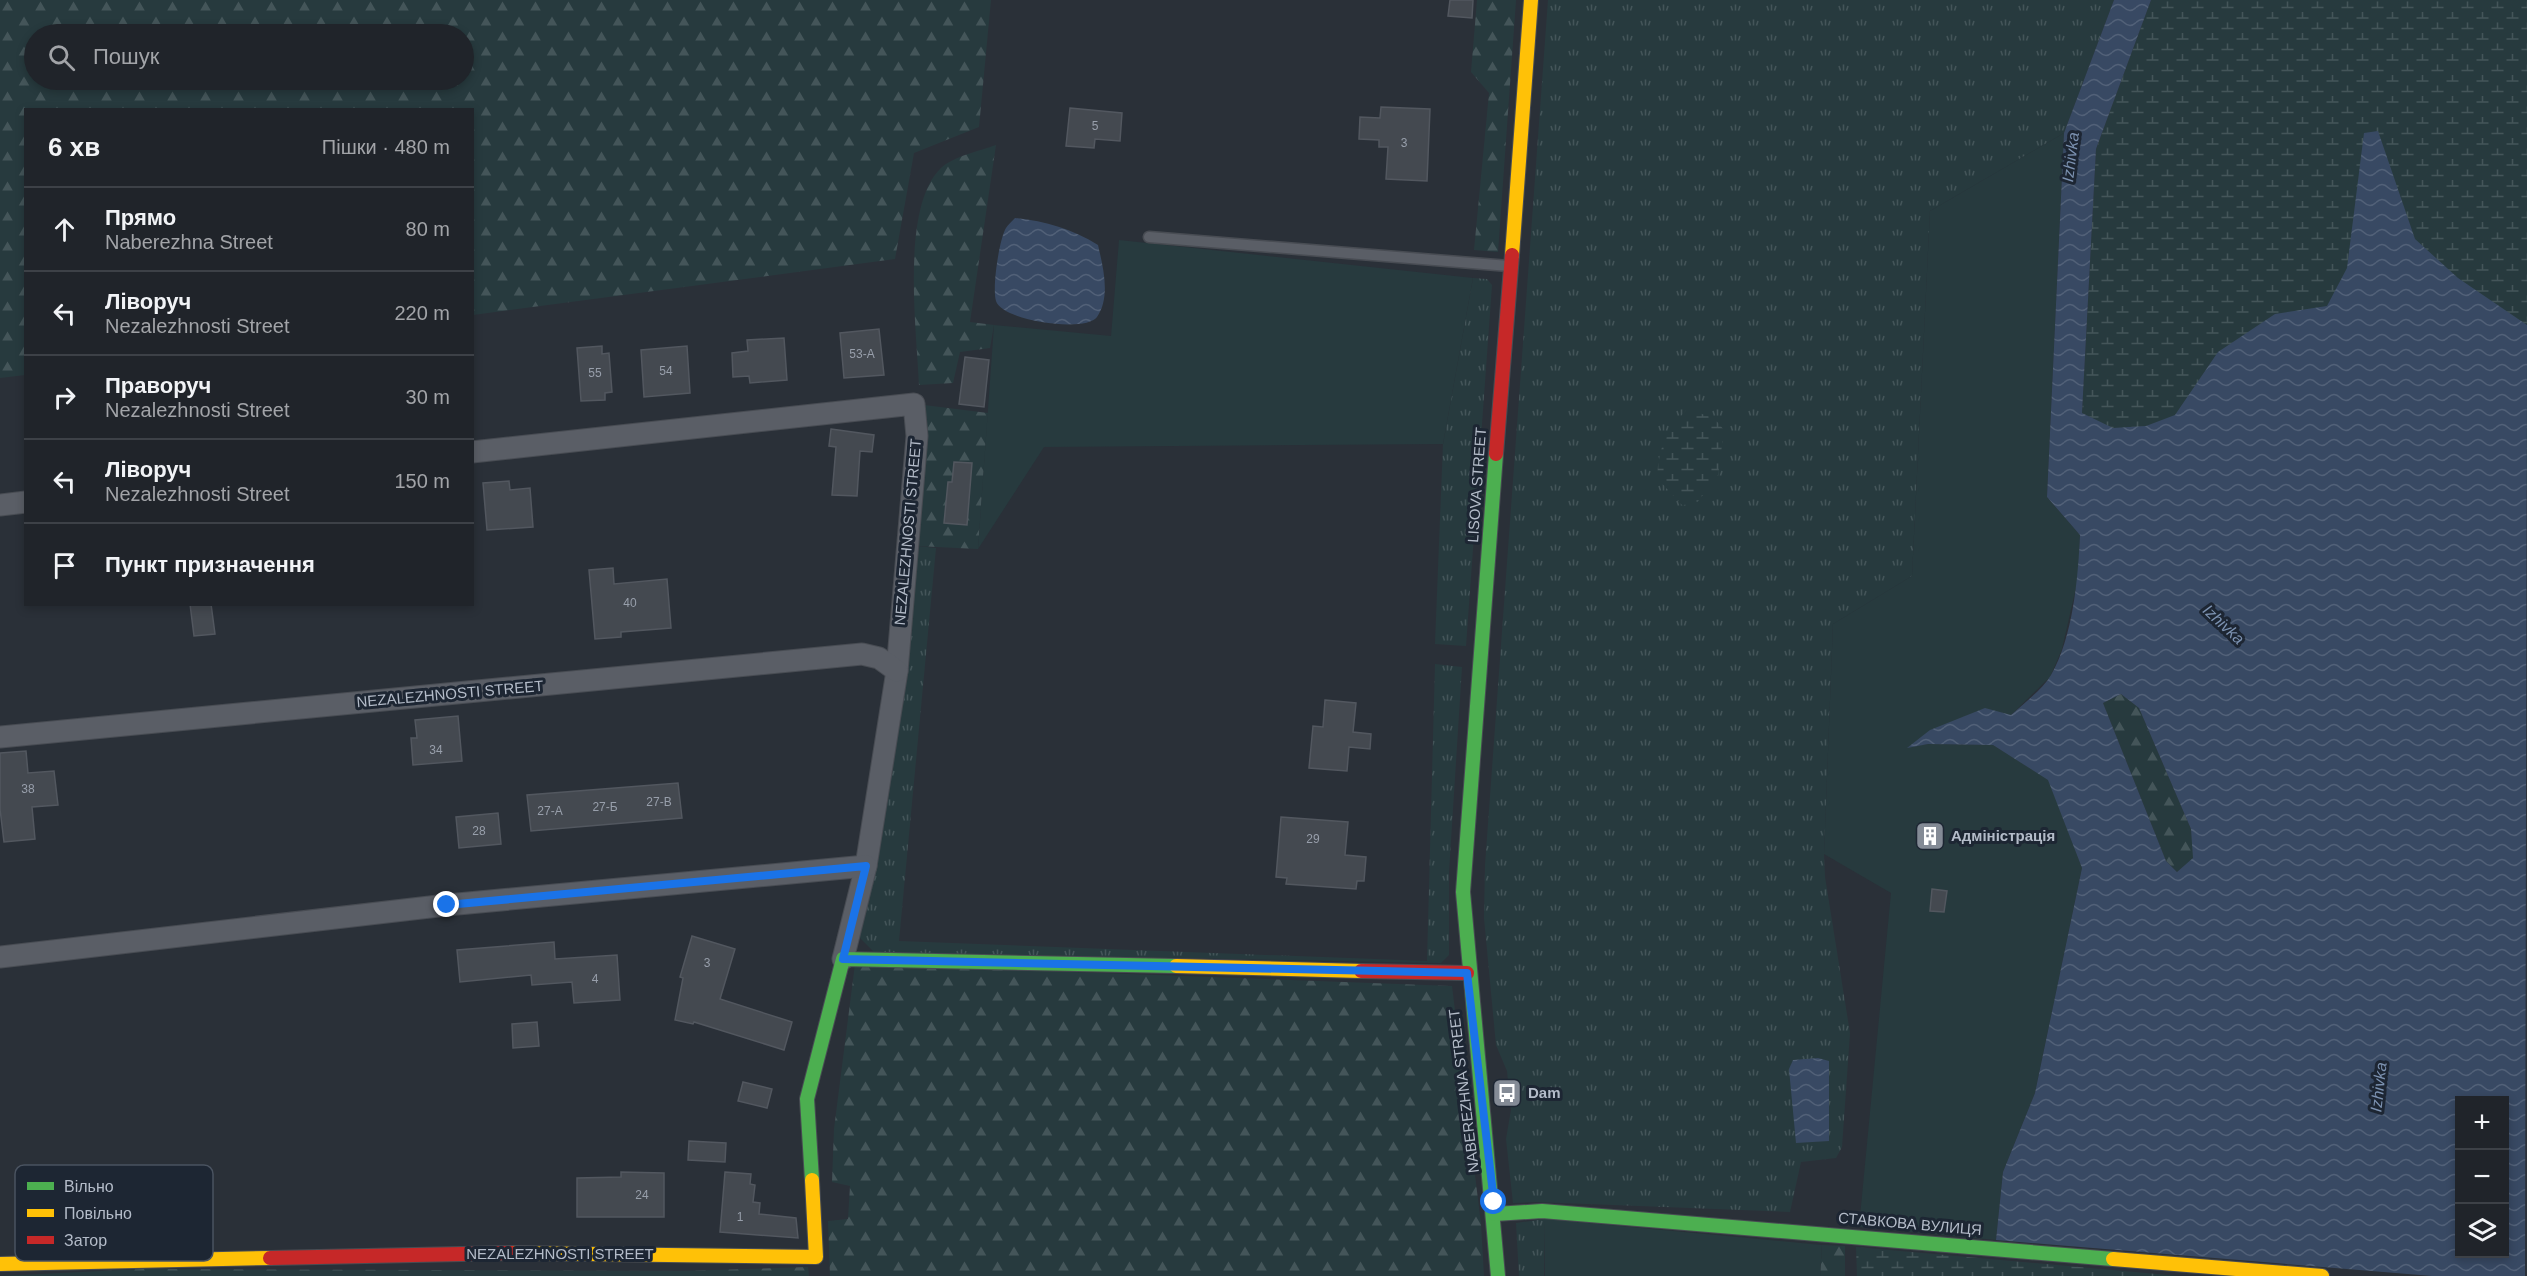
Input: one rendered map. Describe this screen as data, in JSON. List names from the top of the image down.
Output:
{
  "streets": {
    "street": [
      "LISOVA STREET",
      "NEZALEZHNOSTI STREET",
      "NABEREZHNA STREET",
      "СТАВКОВА ВУЛИЦЯ"
    ]
  },
  "crossings": [
    ["LISOVA STREET", "NABEREZHNA STREET"],
    ["NABEREZHNA STREET", "СТАВКОВА ВУЛИЦЯ"]
  ],
  "water": ["Izhivka"],
  "places": {
    "building": ["Адміністрація"],
    "bus stop": ["Dam"]
  },
  "house_numbers": [
    "5",
    "3",
    "53-А",
    "54",
    "55",
    "40",
    "34",
    "38",
    "27-В",
    "27-Б",
    "27-А",
    "28",
    "29",
    "3",
    "4",
    "24",
    "1"
  ],
  "legend": ["Вільно", "Повільно", "Затор"],
  "page": {
    "search": "Пошук",
    "heading": ["6 хв", "Пішки · 480 m"],
    "list": [
      ["Прямо", "Naberezhna Street", "80 m"],
      ["Ліворуч", "Nezalezhnosti Street", "220 m"],
      ["Праворуч", "Nezalezhnosti Street", "30 m"],
      ["Ліворуч", "Nezalezhnosti Street", "150 m"],
      "Пункт призначення"
    ],
    "map_buttons": ["+", "−"]
  }
}
